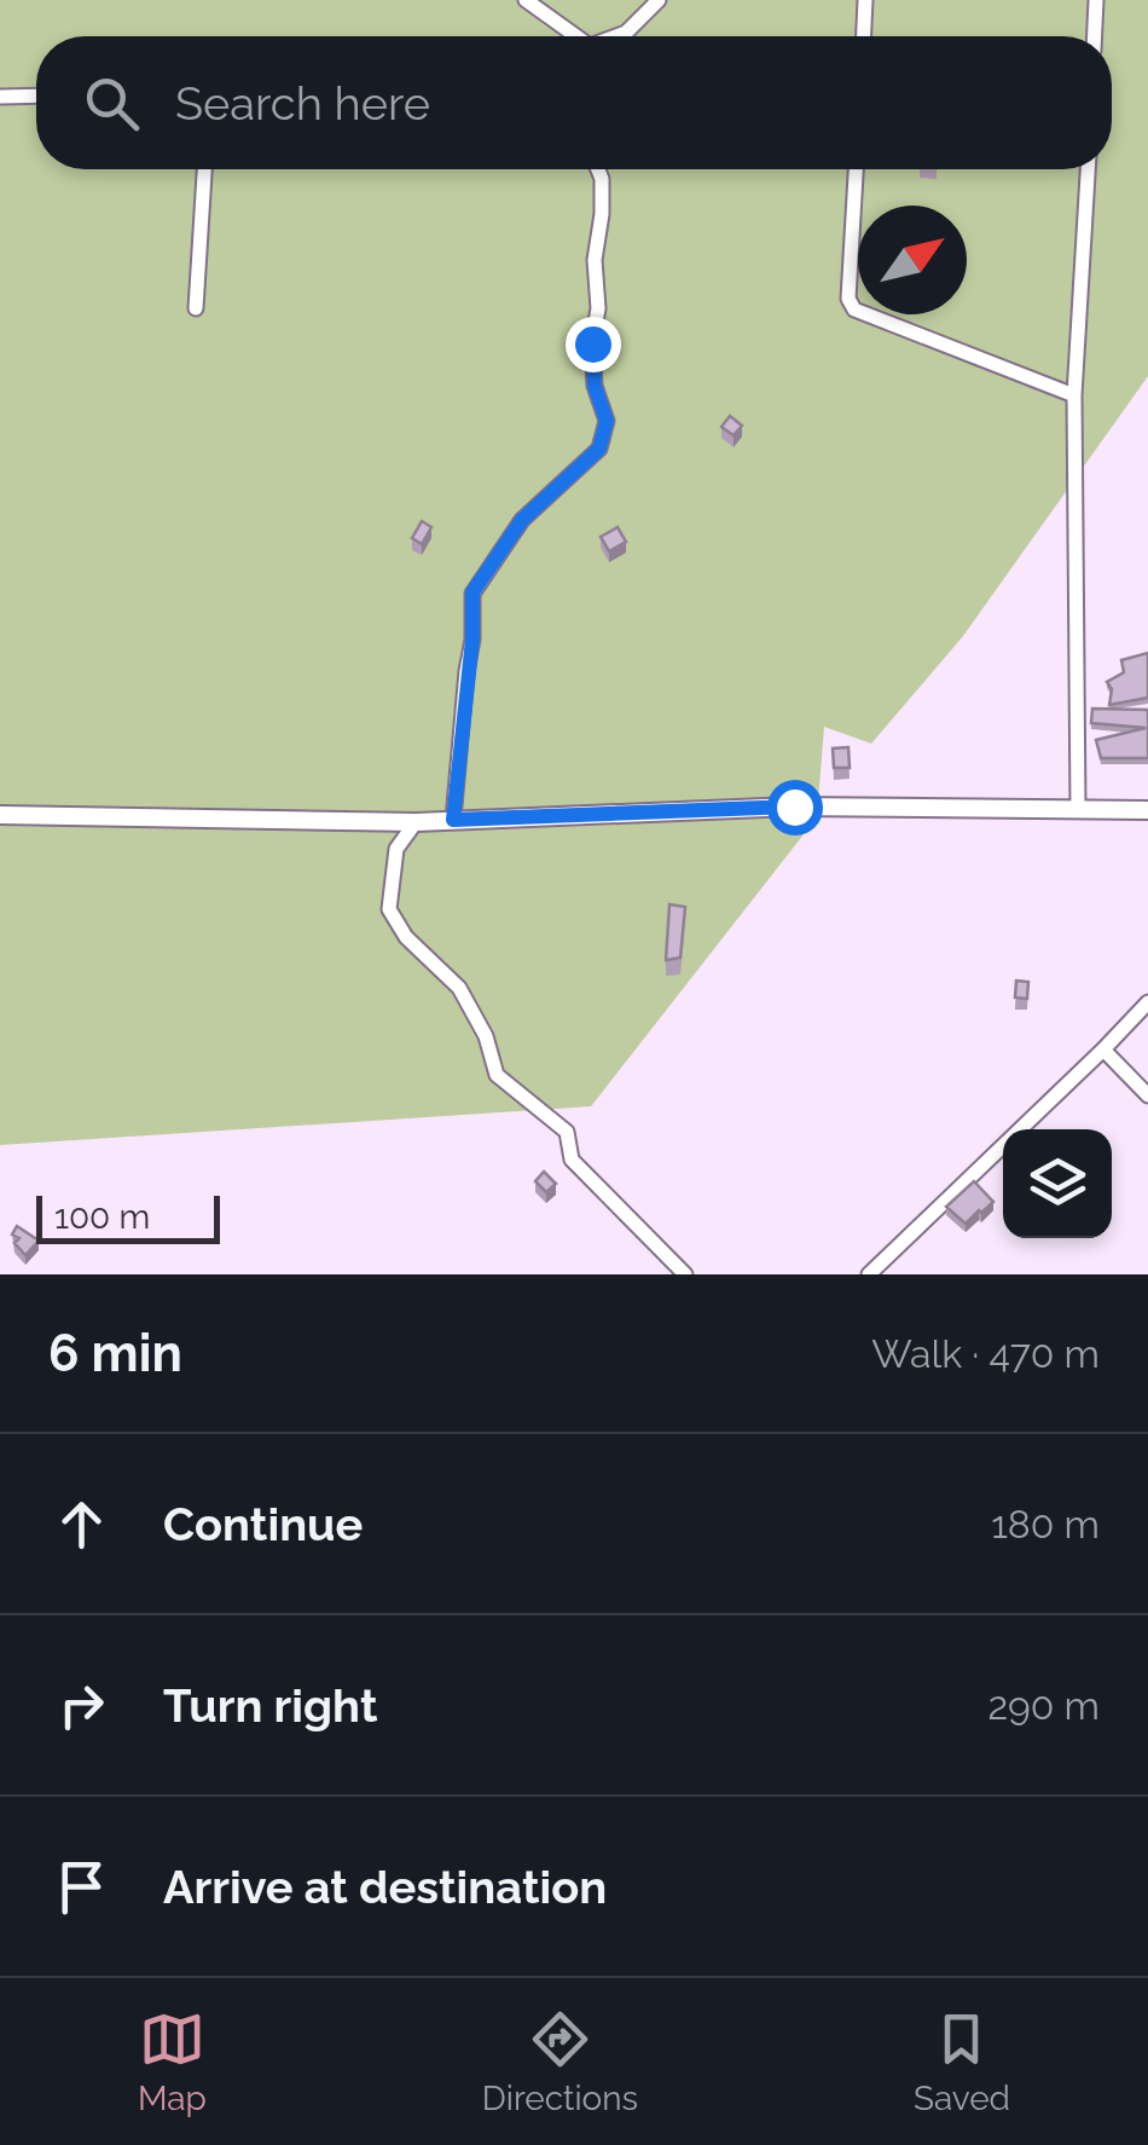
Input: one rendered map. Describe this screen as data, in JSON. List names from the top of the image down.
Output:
{
  "scale_bar": "100 m",
  "north": "top right",
  "page": {
    "search": "Search here",
    "scale": "100 m",
    "heading": ["6 min", "Walk · 470 m"],
    "list": [
      ["Continue", "180 m"],
      ["Turn right", "290 m"],
      "Arrive at destination"
    ],
    "nav": ["Map", "Directions", "Saved"]
  }
}
